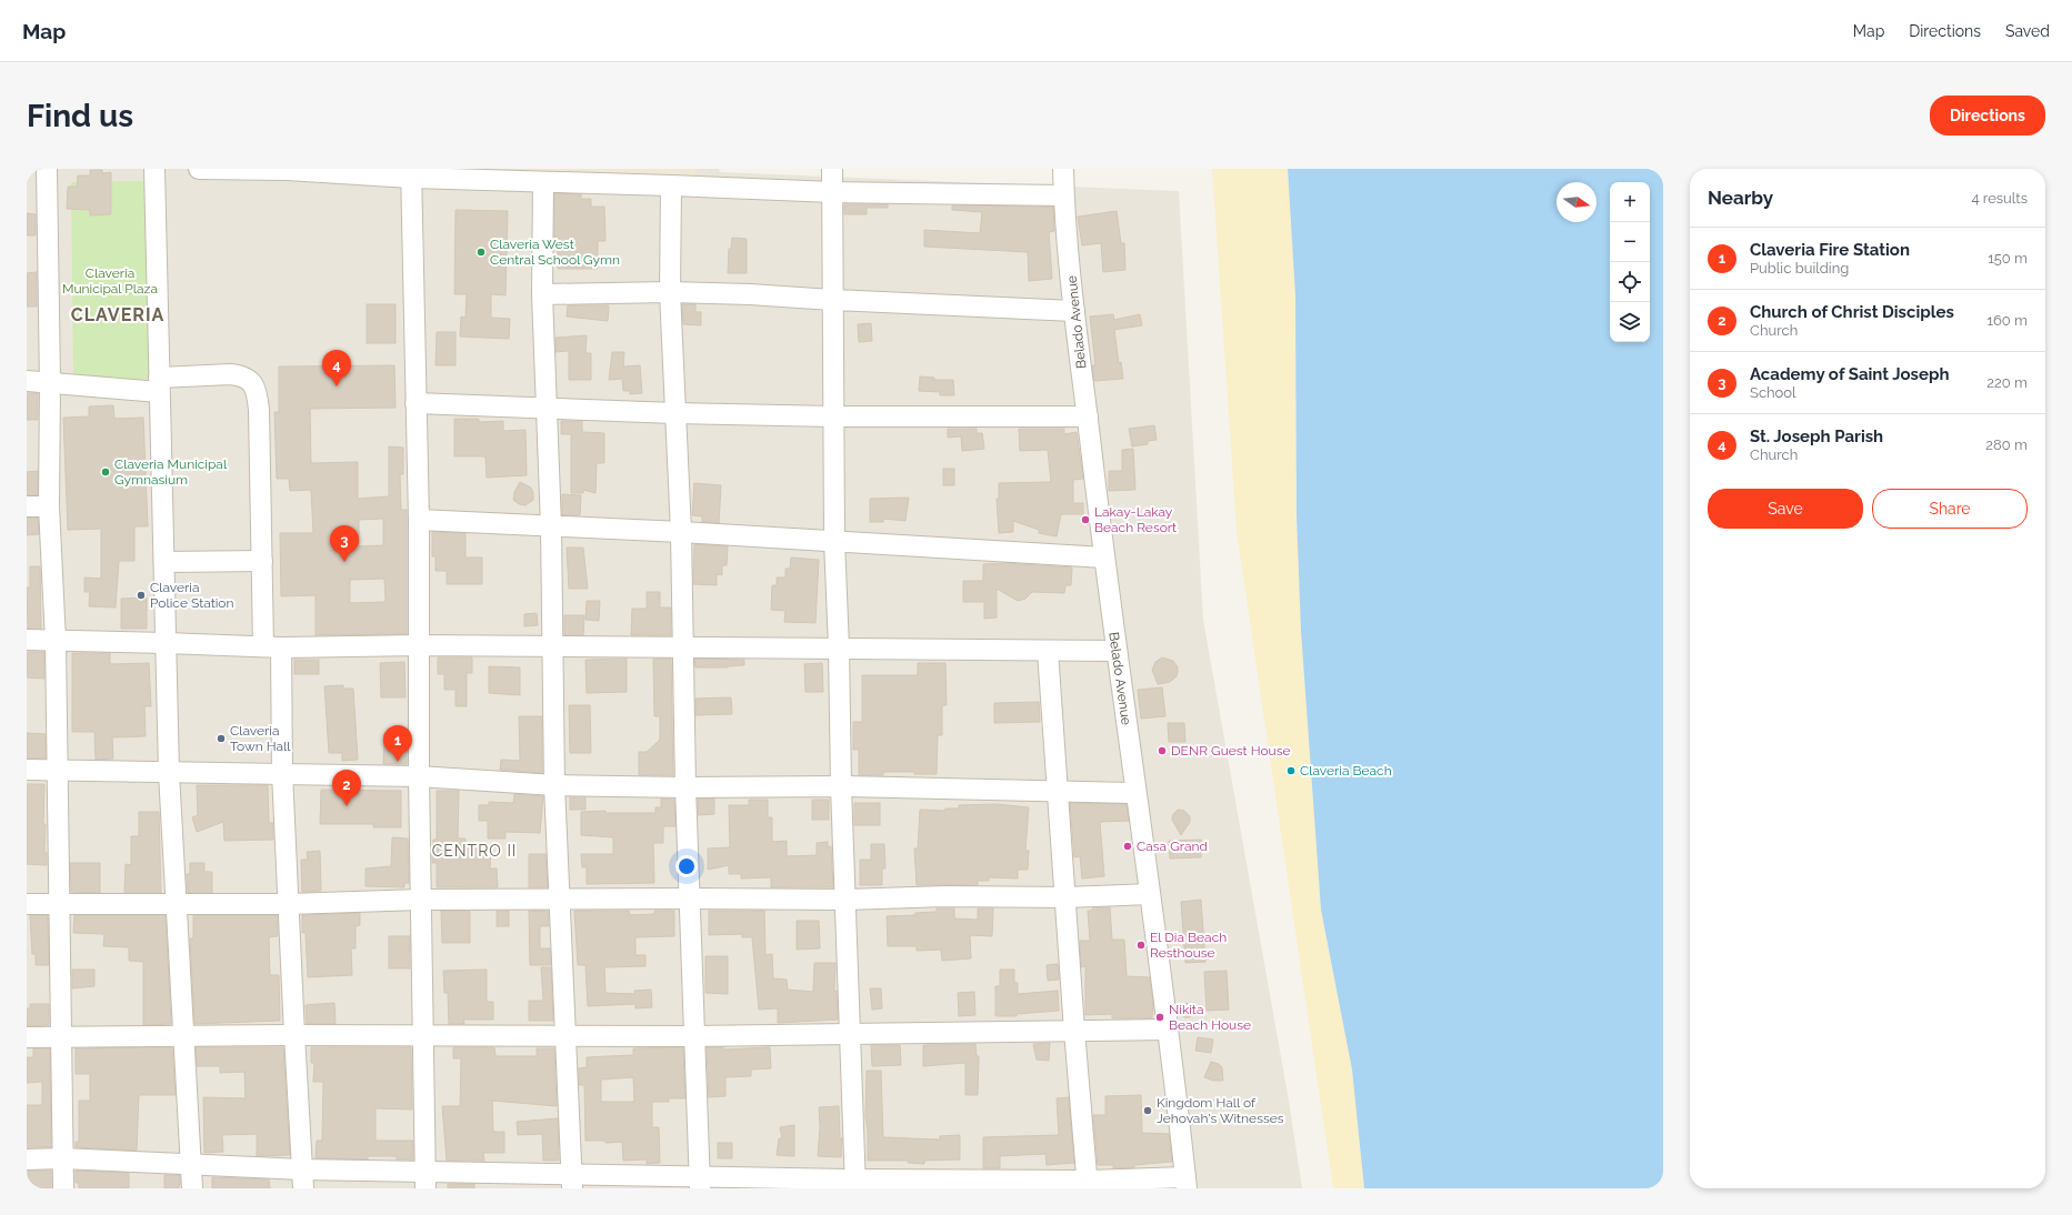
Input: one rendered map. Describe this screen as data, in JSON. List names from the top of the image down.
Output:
{
  "streets": {
    "street": ["Belado Avenue"]
  },
  "districts": ["CLAVERIA", "CENTRO II"],
  "parks": ["Claveria Municipal Plaza"],
  "places": [
    "Claveria West Central School Gymn",
    "Claveria Municipal Gymnasium",
    "Lakay-Lakay Beach Resort",
    "Claveria Police Station",
    "Claveria Town Hall",
    "DENR Guest House",
    "Claveria Beach",
    "Casa Grand",
    "El Dia Beach Resthouse",
    "Nikita Beach House",
    "Kingdom Hall of Jehovah's Witnesses"
  ],
  "north": "right",
  "page": {
    "header": "Map",
    "nav": ["Map", "Directions", "Saved"],
    "buttons": [
      "Directions",
      ["Save", "Share"]
    ],
    "title": "Find us",
    "heading": ["Nearby", "4 results"],
    "map_buttons": ["+", "−"],
    "list": [
      {
        "mark": "1",
        "name": "Claveria Fire Station",
        "note": "Public building",
        "value": "150 m"
      },
      {
        "mark": "2",
        "name": "Church of Christ Disciples",
        "note": "Church",
        "value": "160 m"
      },
      {
        "mark": "3",
        "name": "Academy of Saint Joseph",
        "note": "School",
        "value": "220 m"
      },
      {
        "mark": "4",
        "name": "St. Joseph Parish",
        "note": "Church",
        "value": "280 m"
      }
    ],
    "pins": [
      "4",
      "3",
      "1",
      "2"
    ]
  }
}
